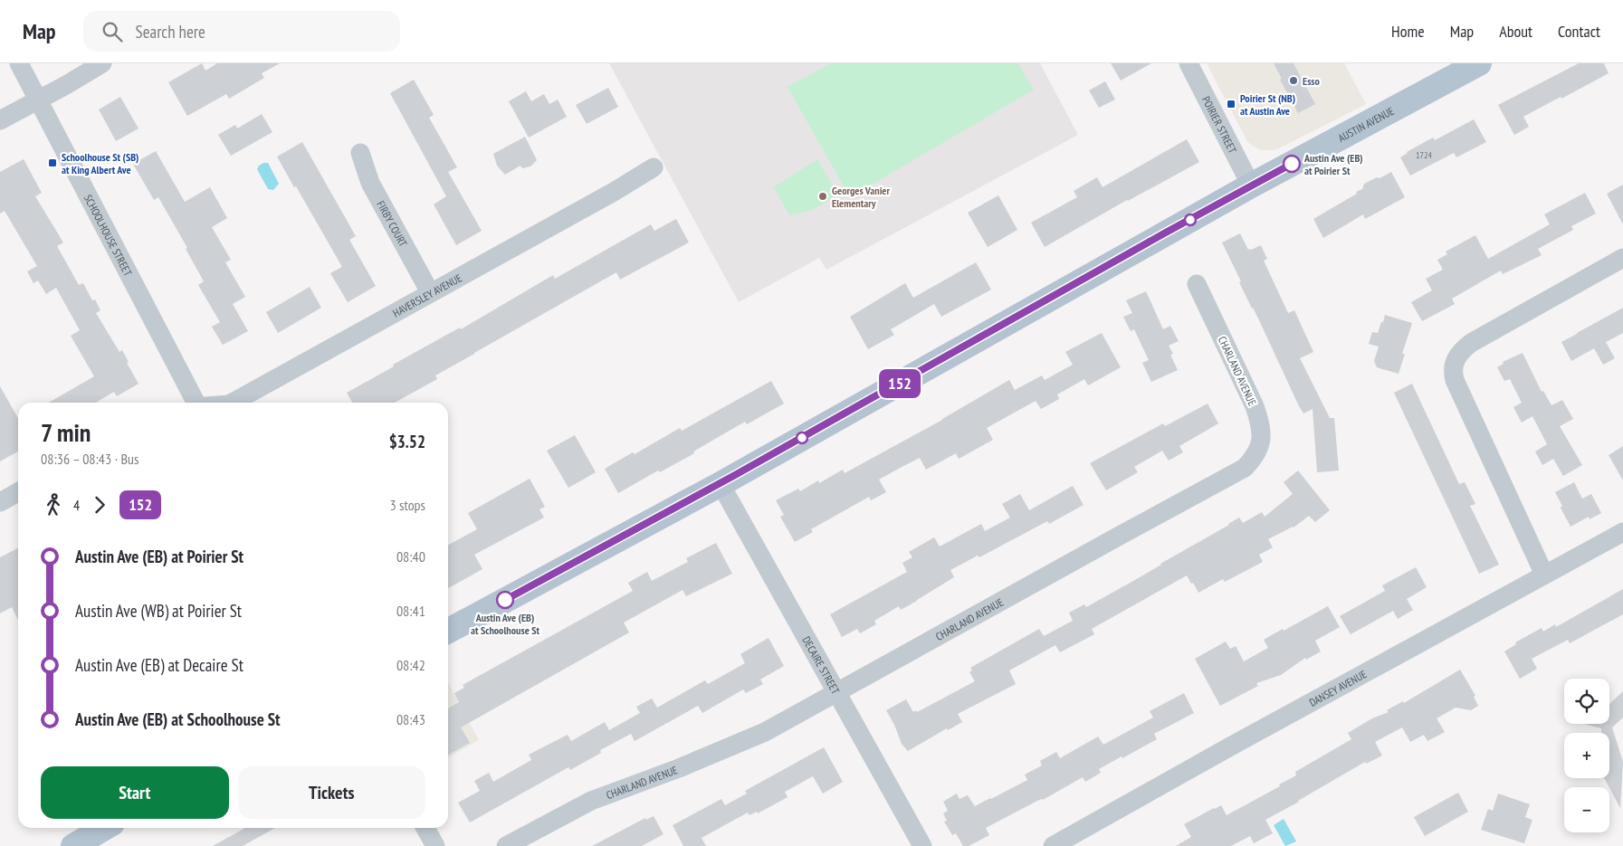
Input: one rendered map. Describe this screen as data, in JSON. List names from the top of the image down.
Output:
{
  "streets": {
    "main road": ["AUSTIN AVENUE"],
    "street": [
      "POIRIER STREET",
      "FIRBY COURT",
      "SCHOOLHOUSE STREET",
      "HAVERSLEY AVENUE",
      "CHARLAND AVENUE",
      "DECAIRE STREET",
      "DANSEY AVENUE"
    ]
  },
  "crossings": [
    ["POIRIER STREET", "AUSTIN AVENUE"],
    ["AUSTIN AVENUE", "DECAIRE STREET"],
    ["FIRBY COURT", "HAVERSLEY AVENUE"],
    ["CHARLAND AVENUE", "DECAIRE STREET"]
  ],
  "places": {
    "other": [
      "Esso",
      "Austin Ave (EB) at Poirier St",
      "Georges Vanier Elementary",
      "Austin Ave (EB) at Schoolhouse St"
    ],
    "transit": ["Poirier St (NB) at Austin Ave", "Schoolhouse St (SB) at King Albert Ave"]
  },
  "lines": ["bus line 152"],
  "house_numbers": ["1724"],
  "page": {
    "header": "Map",
    "search": "Search here",
    "nav": [
      "Home",
      "Map",
      "About",
      "Contact"
    ],
    "on_map": "152",
    "heading": ["7 min", "08:36 – 08:43 · Bus", "$3.52"],
    "legs": ["4", "152", "3 stops"],
    "list": [
      {
        "name": "Austin Ave (EB) at Poirier St",
        "value": "08:40"
      },
      {
        "name": "Austin Ave (WB) at Poirier St",
        "value": "08:41"
      },
      {
        "name": "Austin Ave (EB) at Decaire St",
        "value": "08:42"
      },
      {
        "name": "Austin Ave (EB) at Schoolhouse St",
        "value": "08:43"
      }
    ],
    "map_buttons": ["+", "−"],
    "buttons": ["Start", "Tickets"]
  }
}
